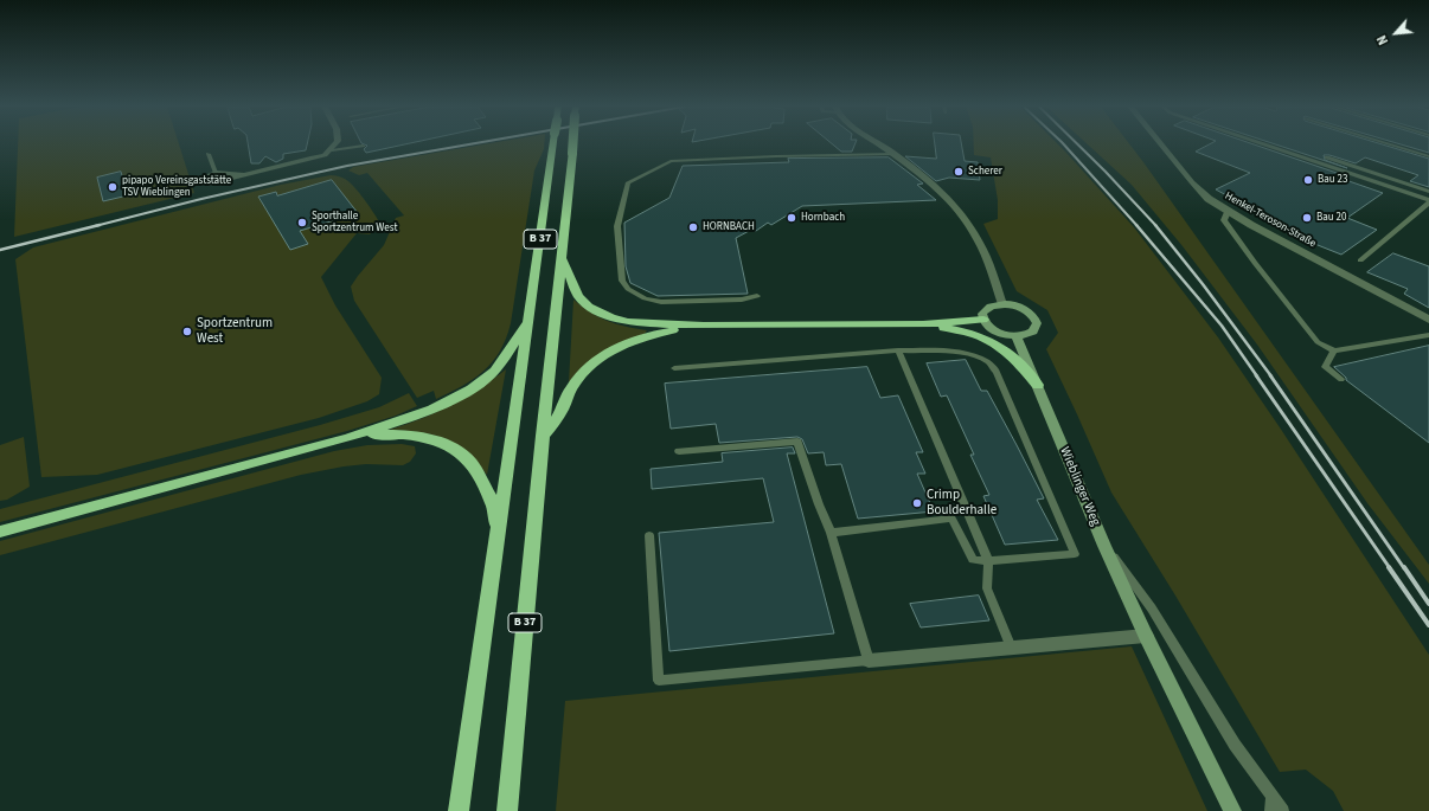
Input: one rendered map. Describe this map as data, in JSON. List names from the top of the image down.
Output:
{
  "streets": {
    "highway": ["B 37"],
    "main road": ["Wieblinger Weg"],
    "street": ["Henkel-Teroson-Straße"]
  },
  "places": [
    "Scherer",
    "Bau 23",
    "pipapo Vereinsgaststätte TSV Wieblingen",
    "Hornbach",
    "Bau 20",
    "Sporthalle Sportzentrum West",
    "HORNBACH",
    "Sportzentrum West",
    "Crimp Boulderhalle"
  ],
  "north": "bottom left"
}
